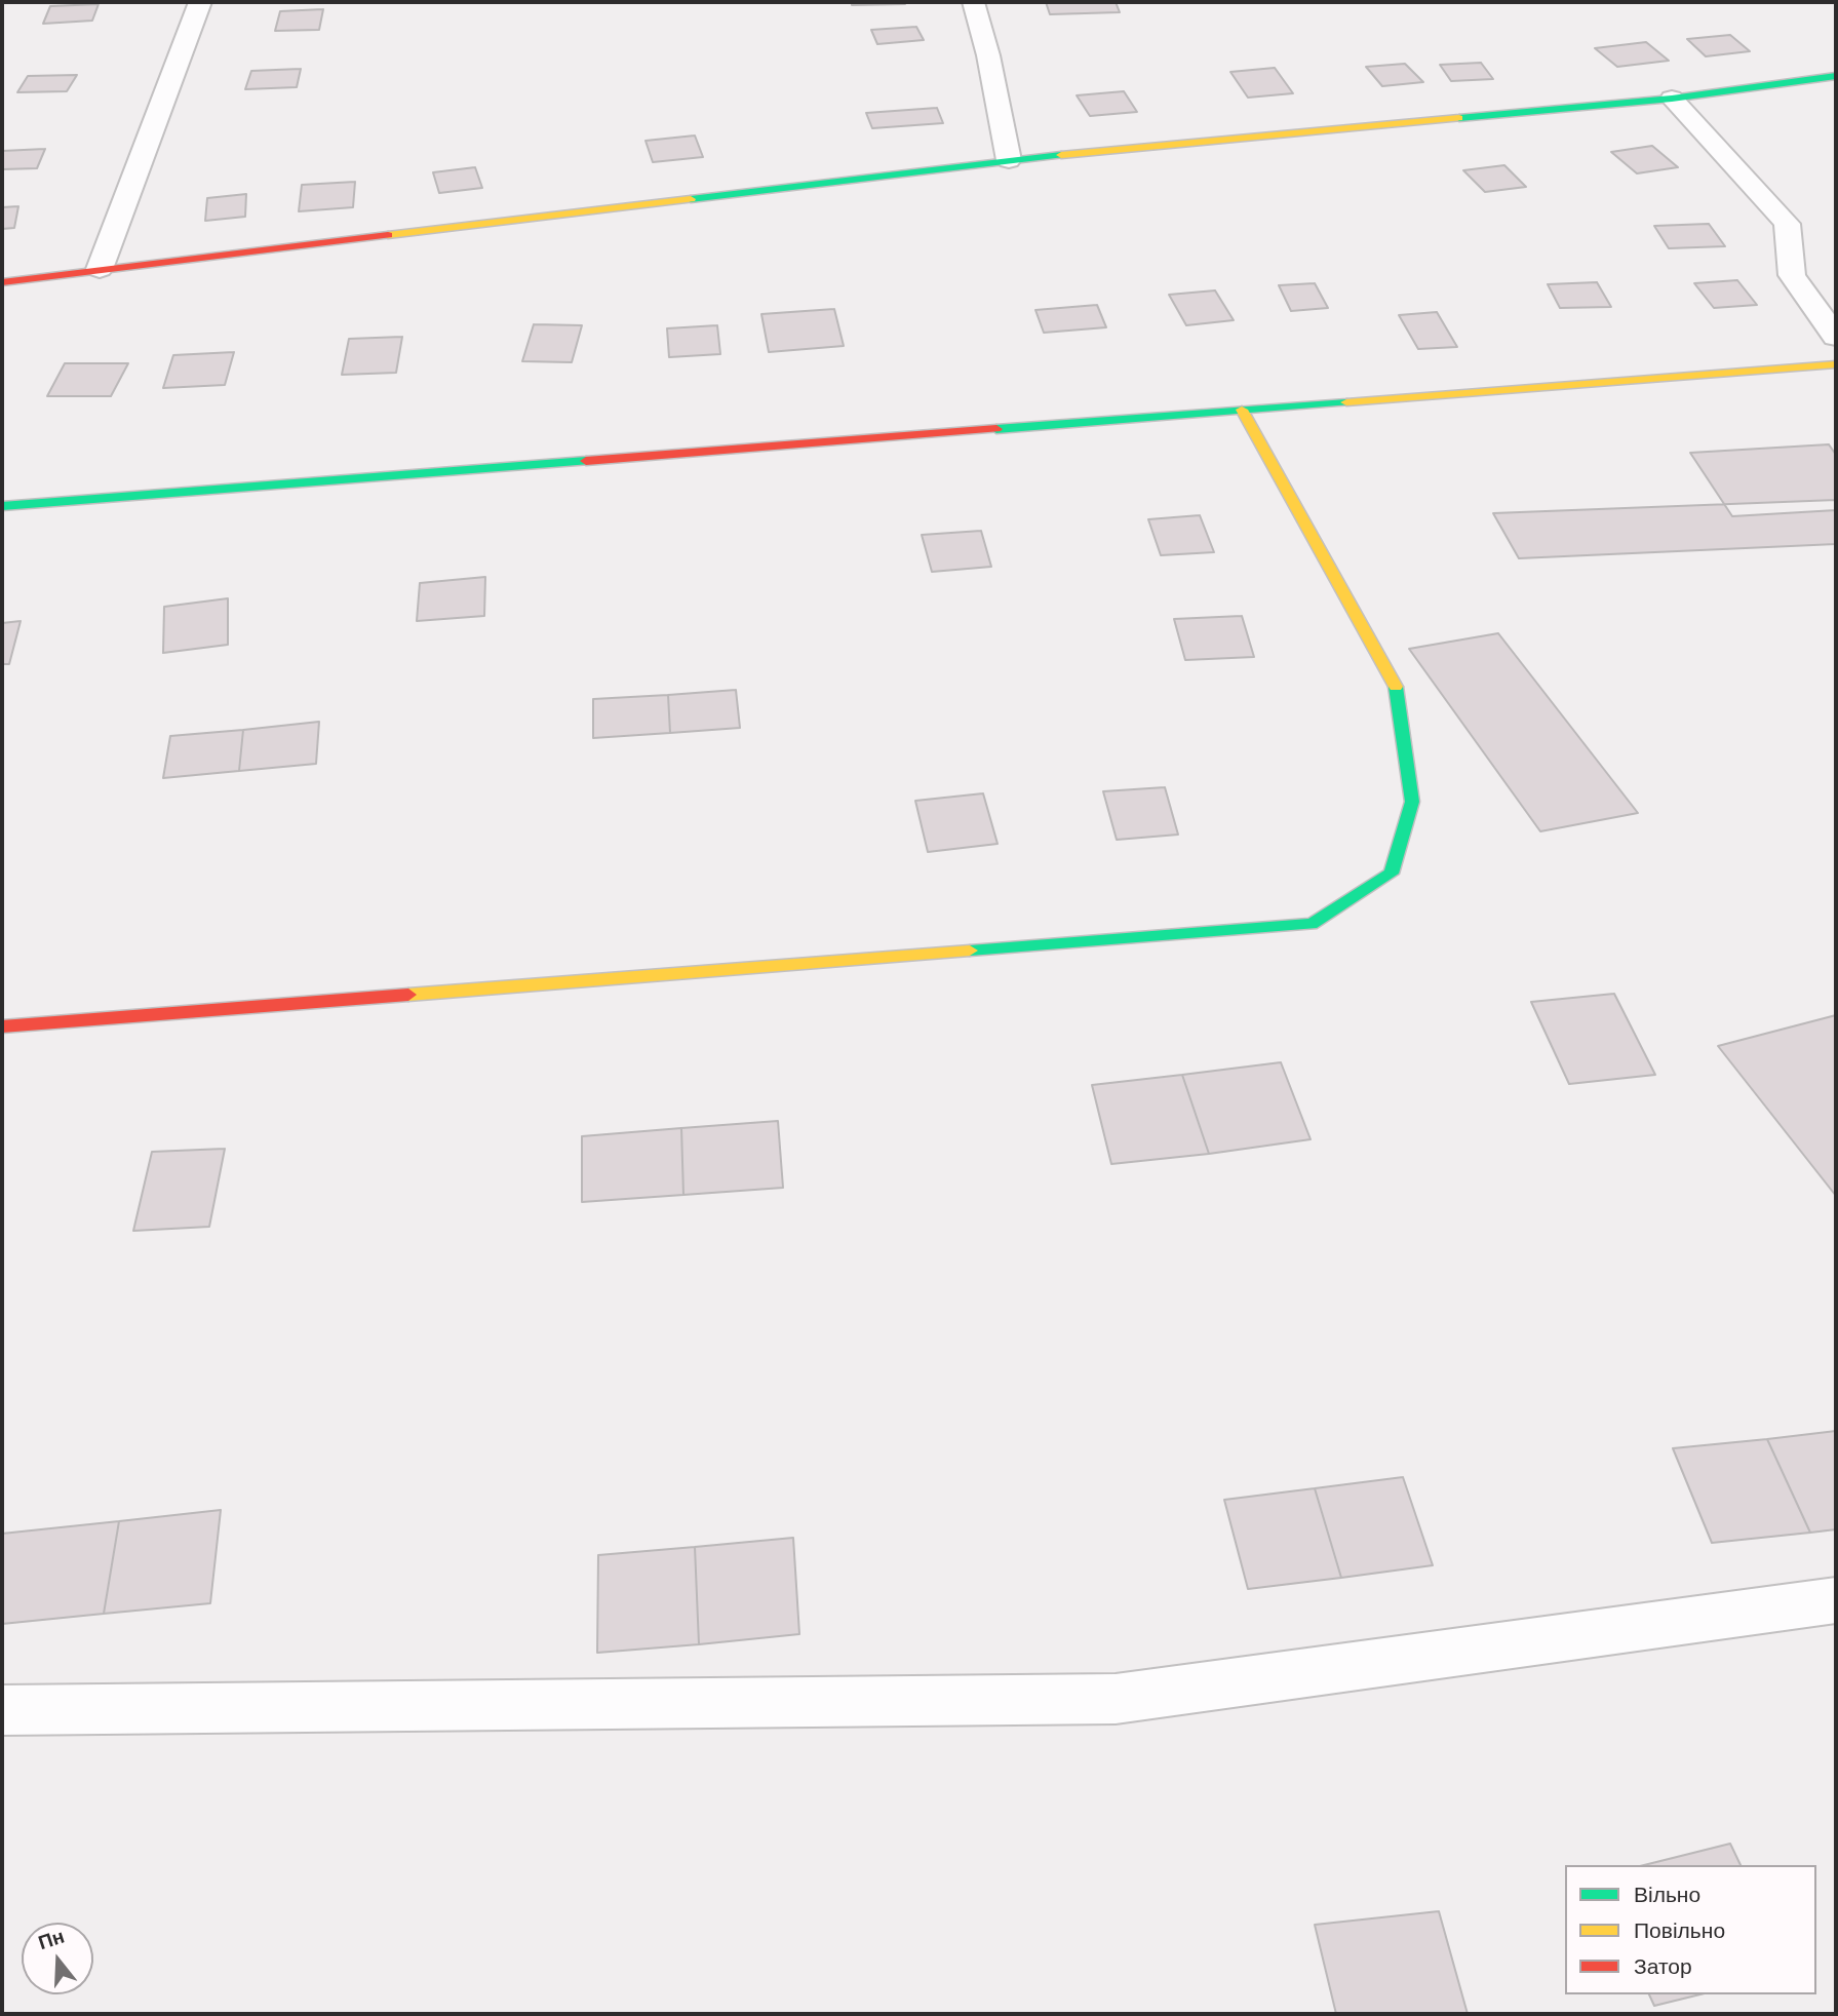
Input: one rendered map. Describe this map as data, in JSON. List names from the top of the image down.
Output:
{
  "legend": ["Вільно", "Повільно", "Затор"],
  "north": "top"
}
